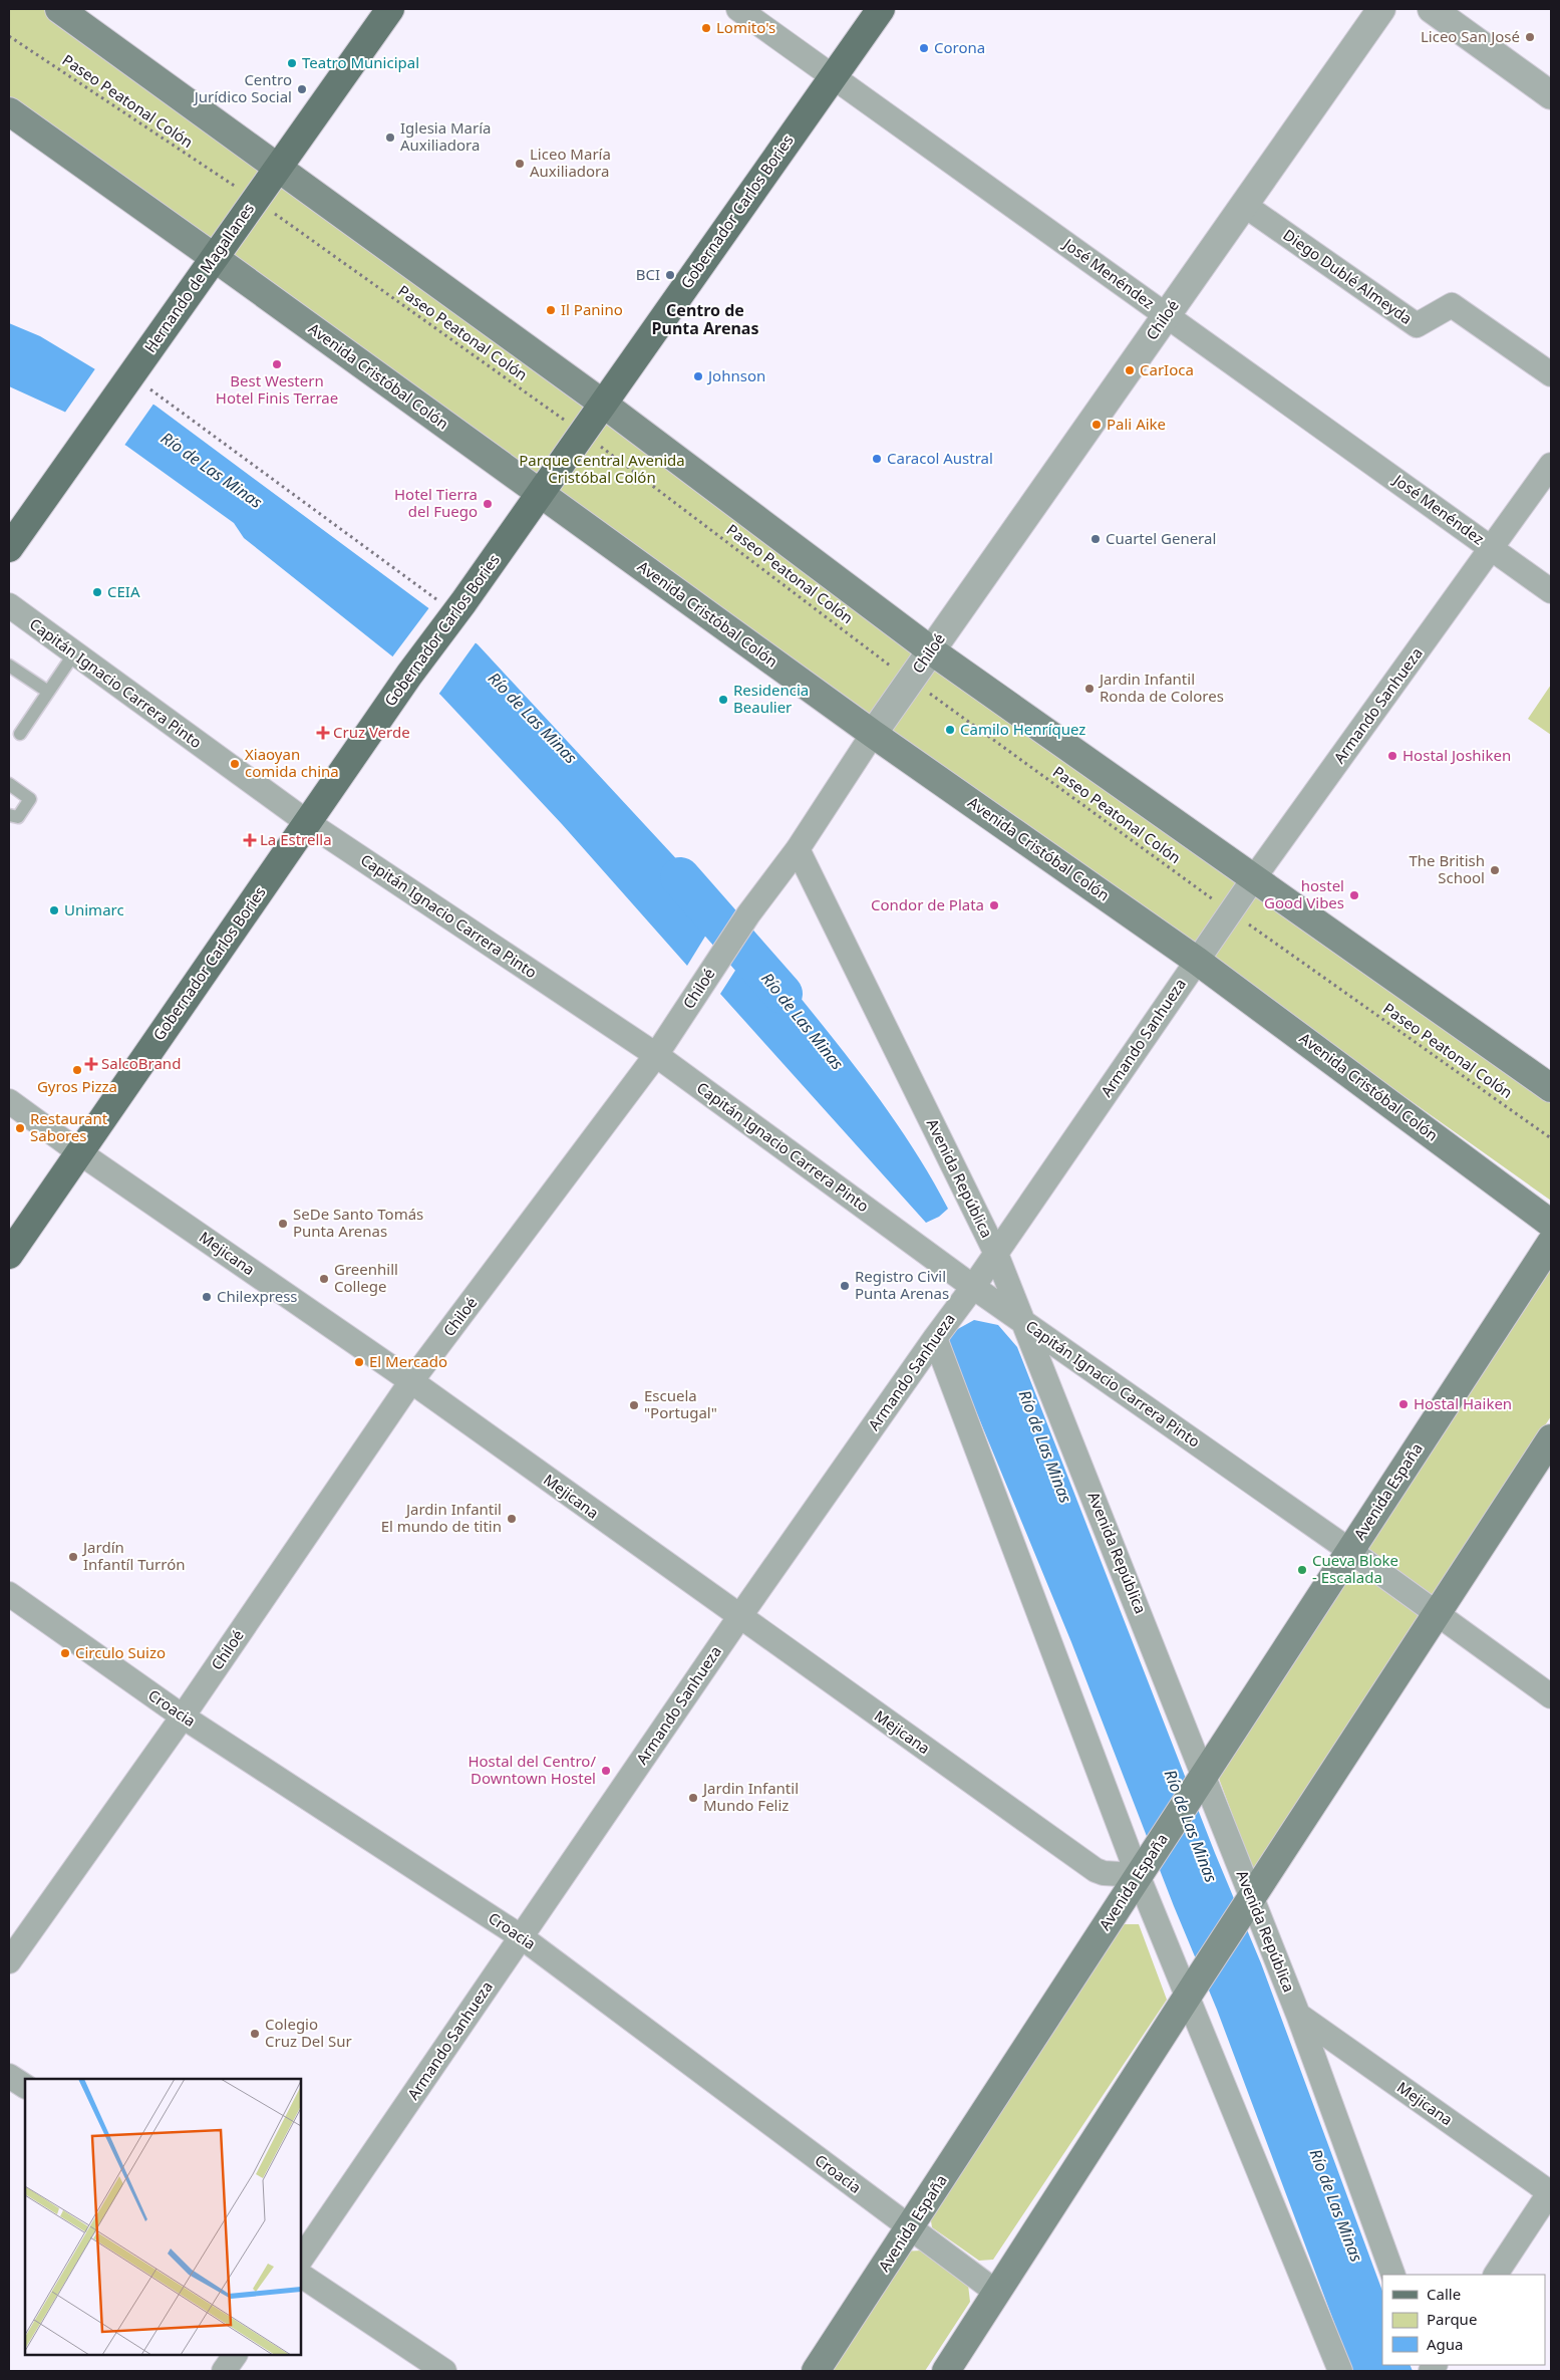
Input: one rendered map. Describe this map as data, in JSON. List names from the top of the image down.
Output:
{
  "streets": {
    "main road": [
      "Gobernador Carlos Bories",
      "Hernando de Magallanes",
      "Avenida Cristóbal Colón",
      "Avenida España"
    ],
    "street": [
      "José Menéndez",
      "Diego Dublé Almeyda",
      "Chiloé",
      "Capitán Ignacio Carrera Pinto",
      "Armando Sanhueza",
      "Avenida República",
      "Mejicana",
      "Croacia"
    ],
    "path": ["Paseo Peatonal Colón"]
  },
  "crossings": [
    ["Paseo Peatonal Colón", "Gobernador Carlos Bories"],
    ["Paseo Peatonal Colón", "Hernando de Magallanes"],
    ["Paseo Peatonal Colón", "Chiloé"],
    ["Paseo Peatonal Colón", "Armando Sanhueza"],
    ["Gobernador Carlos Bories", "José Menéndez"],
    ["Gobernador Carlos Bories", "Avenida Cristóbal Colón"],
    ["Gobernador Carlos Bories", "Capitán Ignacio Carrera Pinto"],
    ["Gobernador Carlos Bories", "Mejicana"],
    ["José Menéndez", "Chiloé"],
    ["José Menéndez", "Armando Sanhueza"],
    ["Diego Dublé Almeyda", "Chiloé"],
    ["Hernando de Magallanes", "Avenida Cristóbal Colón"],
    ["Chiloé", "Avenida Cristóbal Colón"],
    ["Chiloé", "Capitán Ignacio Carrera Pinto"],
    ["Chiloé", "Avenida República"],
    ["Chiloé", "Mejicana"],
    ["Chiloé", "Croacia"],
    ["Avenida Cristóbal Colón", "Armando Sanhueza"],
    ["Capitán Ignacio Carrera Pinto", "Armando Sanhueza"],
    ["Capitán Ignacio Carrera Pinto", "Avenida República"],
    ["Capitán Ignacio Carrera Pinto", "Avenida España"],
    ["Armando Sanhueza", "Avenida República"],
    ["Armando Sanhueza", "Mejicana"],
    ["Armando Sanhueza", "Croacia"],
    ["Avenida República", "Mejicana"],
    ["Avenida República", "Avenida España"],
    ["Mejicana", "Avenida España"],
    ["Avenida España", "Croacia"]
  ],
  "districts": ["Centro de Punta Arenas"],
  "water": ["Río de Las Minas"],
  "parks": ["Parque Central Avenida Cristóbal Colón"],
  "places": {
    "other": [
      "Lomito's",
      "Liceo San José",
      "Corona",
      "Teatro Municipal",
      "Centro Jurídico Social",
      "Iglesia María Auxiliadora",
      "Liceo María Auxiliadora",
      "BCI",
      "Il Panino",
      "Best Western Hotel Finis Terrae",
      "CarIoca",
      "Johnson",
      "Pali Aike",
      "Caracol Austral",
      "Hotel Tierra del Fuego",
      "Cuartel General",
      "CEIA",
      "Jardin Infantil Ronda de Colores",
      "Residencia Beaulier",
      "Camilo Henríquez",
      "Hostal Joshiken",
      "Xiaoyan comida china",
      "The British School",
      "hostel Good Vibes",
      "Condor de Plata",
      "Unimarc",
      "Gyros Pizza",
      "Restaurant Sabores",
      "SeDe Santo Tomás Punta Arenas",
      "Greenhill College",
      "Registro Civil Punta Arenas",
      "Chilexpress",
      "El Mercado",
      "Hostal Haiken",
      "Escuela \"Portugal\"",
      "Jardin Infantil El mundo de titin",
      "Jardín Infantíl Turrón",
      "Cueva Bloke - Escalada",
      "Circulo Suizo",
      "Hostal del Centro/ Downtown Hostel",
      "Jardin Infantil Mundo Feliz",
      "Colegio Cruz Del Sur"
    ],
    "health": ["Cruz Verde", "La Estrella", "SalcoBrand"]
  },
  "legend": ["Calle", "Parque", "Agua"]
}
